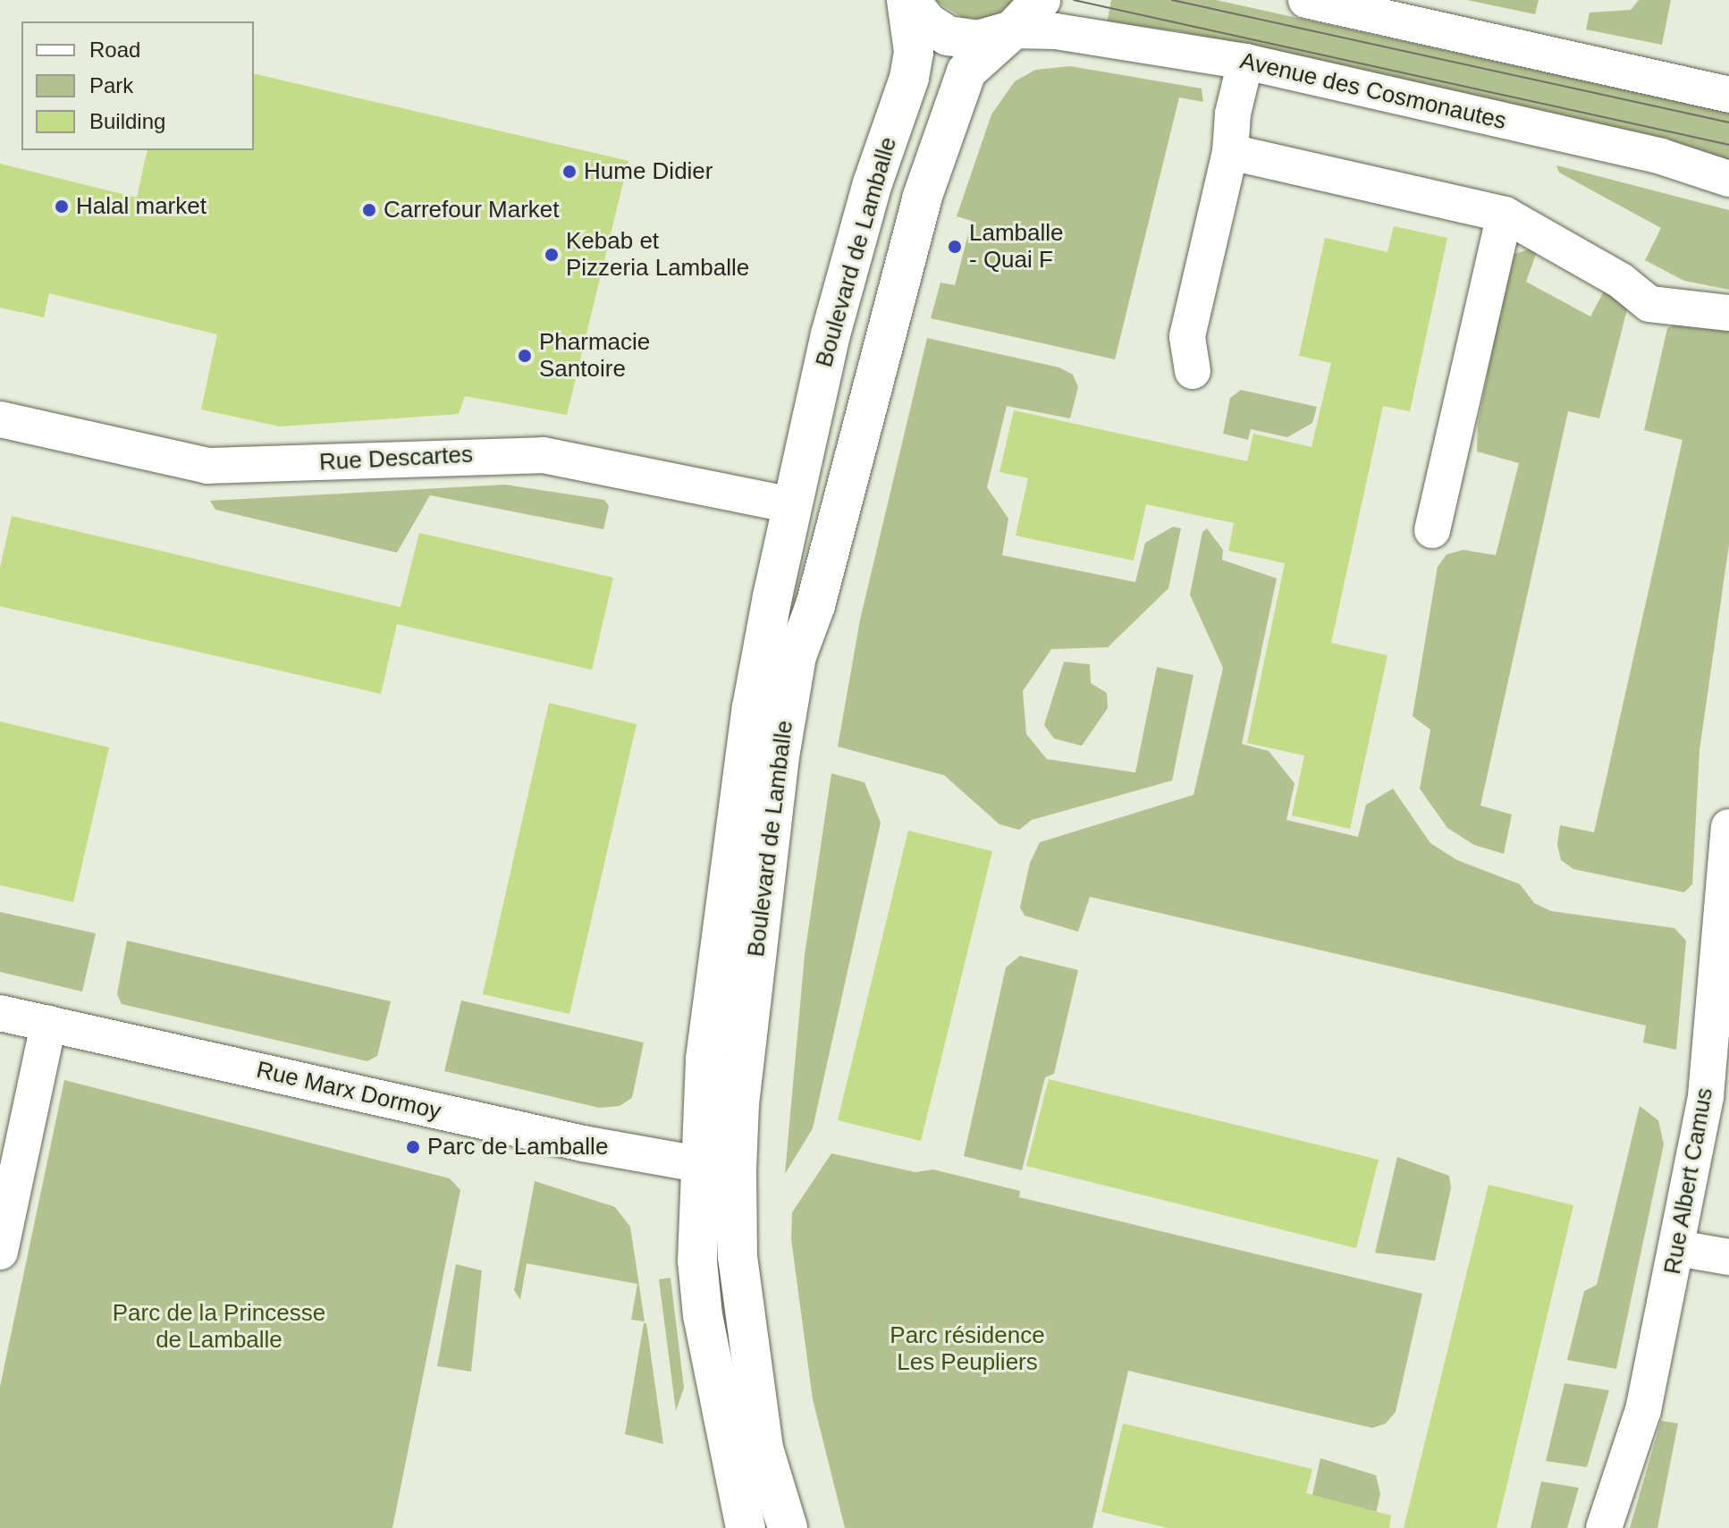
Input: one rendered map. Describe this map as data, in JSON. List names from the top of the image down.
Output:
{
  "streets": {
    "street": [
      "Avenue des Cosmonautes",
      "Boulevard de Lamballe",
      "Rue Descartes",
      "Rue Marx Dormoy",
      "Rue Albert Camus"
    ]
  },
  "crossings": [
    ["Avenue des Cosmonautes", "Boulevard de Lamballe"],
    ["Boulevard de Lamballe", "Rue Descartes"],
    ["Boulevard de Lamballe", "Rue Marx Dormoy"]
  ],
  "parks": ["Parc de la Princesse de Lamballe", "Parc résidence Les Peupliers"],
  "places": [
    "Hume Didier",
    "Halal market",
    "Carrefour Market",
    "Lamballe - Quai F",
    "Kebab et Pizzeria Lamballe",
    "Pharmacie Santoire",
    "Parc de Lamballe"
  ],
  "legend": ["Road", "Park", "Building"]
}
